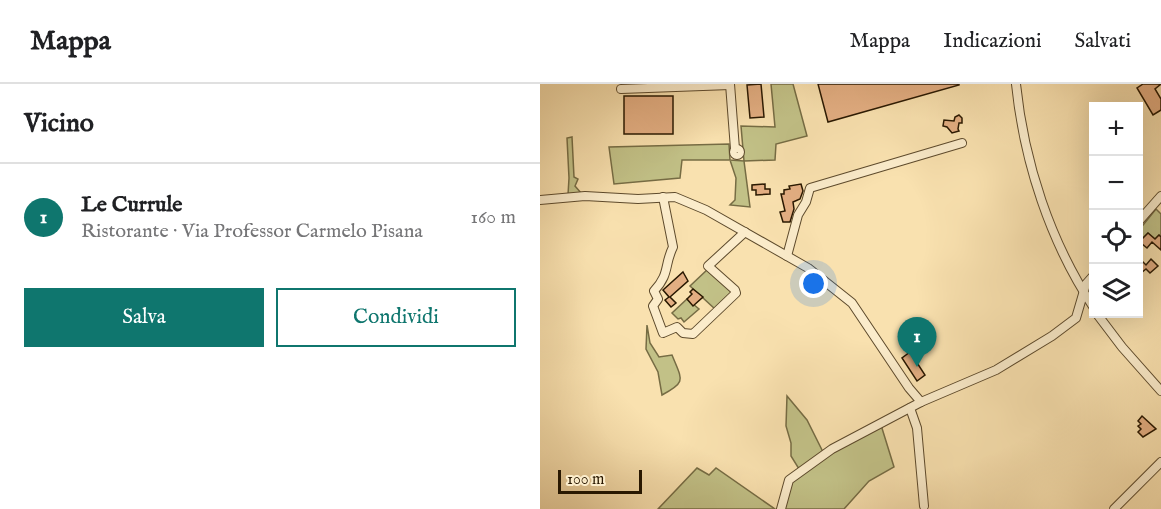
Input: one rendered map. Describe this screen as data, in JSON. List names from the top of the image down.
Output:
{
  "scale_bar": "100 m",
  "page": {
    "header": "Mappa",
    "nav": ["Mappa", "Indicazioni", "Salvati"],
    "heading": "Vicino",
    "map_buttons": ["+", "−"],
    "list": [
      {
        "mark": "1",
        "name": "Le Currule",
        "note": "Ristorante · Via Professor Carmelo Pisana",
        "value": "160 m"
      }
    ],
    "buttons": ["Salva", "Condividi"],
    "pins": "1",
    "scale": "100 m"
  }
}
